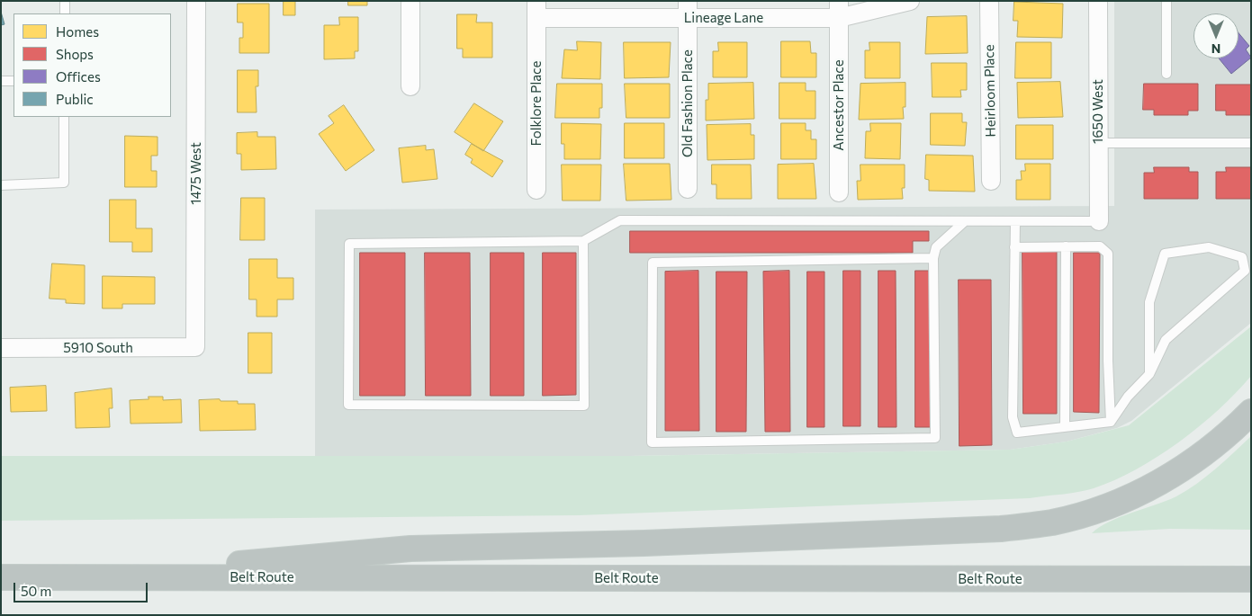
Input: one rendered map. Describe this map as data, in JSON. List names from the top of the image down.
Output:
{
  "streets": {
    "highway": ["Belt Route"],
    "street": [
      "Lineage Lane",
      "Heirloom Place",
      "Folklore Place",
      "Old Fashion Place",
      "Ancestor Place",
      "1650 West",
      "1475 West",
      "5910 South"
    ]
  },
  "crossings": [
    ["Lineage Lane", "Folklore Place"],
    ["Lineage Lane", "Old Fashion Place"],
    ["Lineage Lane", "Ancestor Place"],
    ["1475 West", "5910 South"]
  ],
  "legend": [
    "Homes",
    "Shops",
    "Offices",
    "Public"
  ],
  "scale_bar": "50 m",
  "north": "bottom"
}
